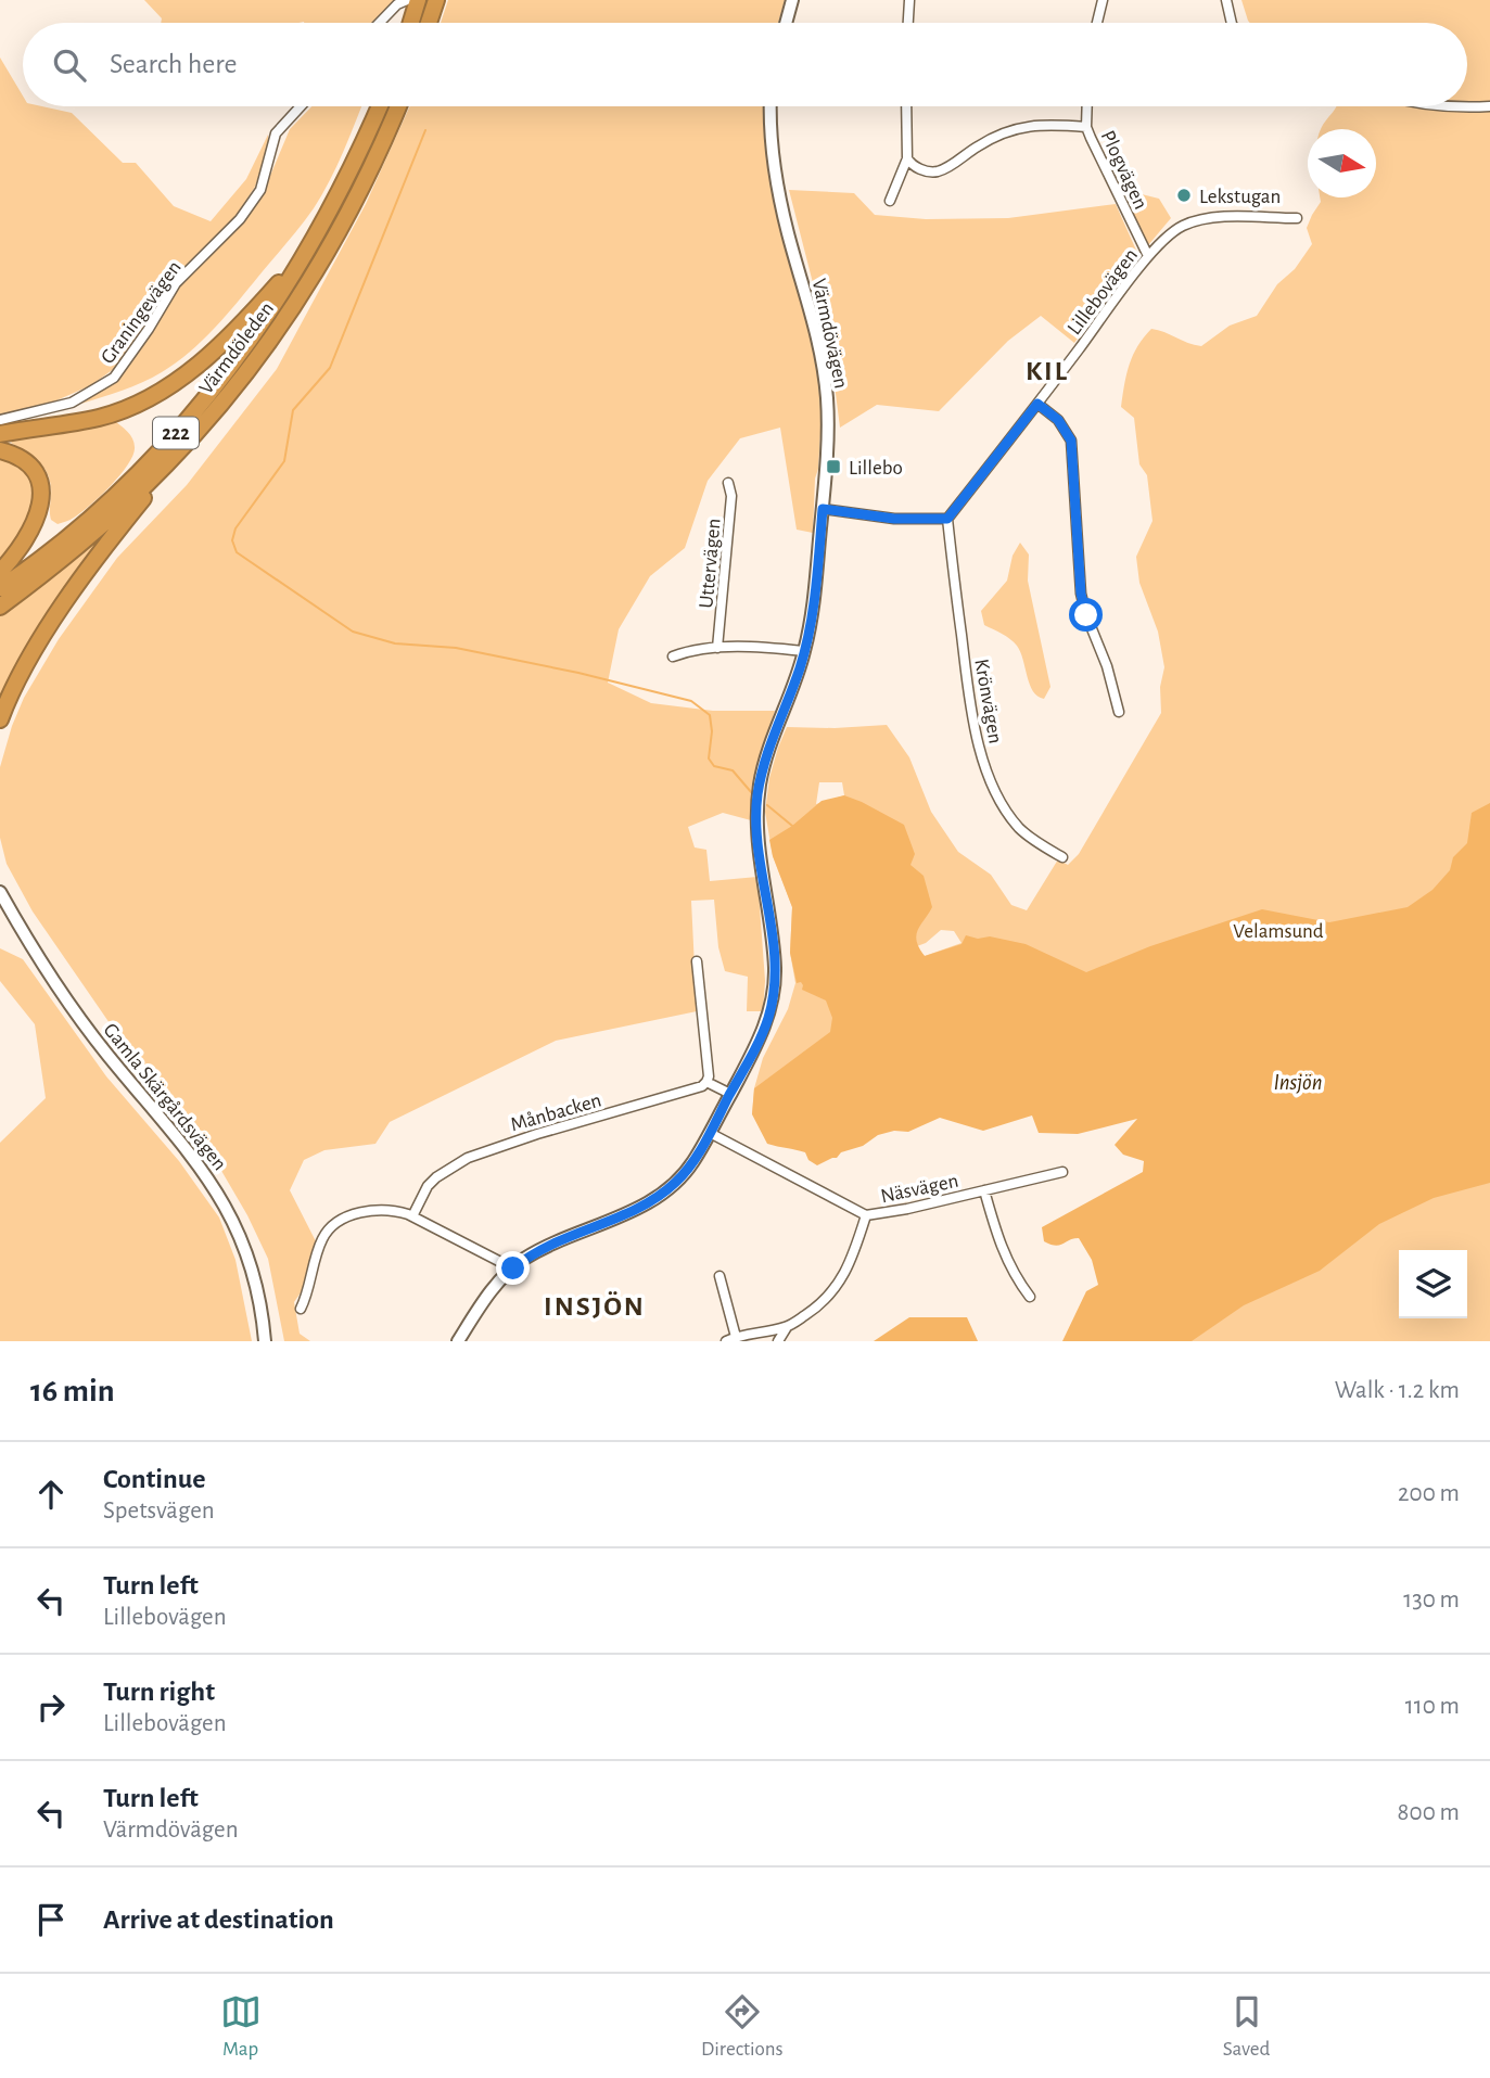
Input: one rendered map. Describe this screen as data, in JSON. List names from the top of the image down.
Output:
{
  "streets": {
    "highway": ["Värmdöleden", "222"],
    "main road": ["Värmdövägen", "Gamla Skärgårdsvägen"],
    "street": [
      "Plogvägen",
      "Lillebovägen",
      "Graningevägen",
      "Uttervägen",
      "Krönvägen",
      "Månbacken",
      "Näsvägen"
    ]
  },
  "crossings": [
    ["Plogvägen", "Lillebovägen"],
    ["Lillebovägen", "Krönvägen"],
    ["Värmdövägen", "Näsvägen"]
  ],
  "districts": ["KIL", "INSJÖN"],
  "water": ["Insjön"],
  "parks": ["Velamsund"],
  "places": {
    "other": ["Lekstugan"],
    "transit": ["Lillebo"]
  },
  "north": "right",
  "page": {
    "search": "Search here",
    "heading": ["16 min", "Walk · 1.2 km"],
    "list": [
      ["Continue", "Spetsvägen", "200 m"],
      ["Turn left", "Lillebovägen", "130 m"],
      ["Turn right", "Lillebovägen", "110 m"],
      ["Turn left", "Värmdövägen", "800 m"],
      "Arrive at destination"
    ],
    "nav": ["Map", "Directions", "Saved"]
  }
}
